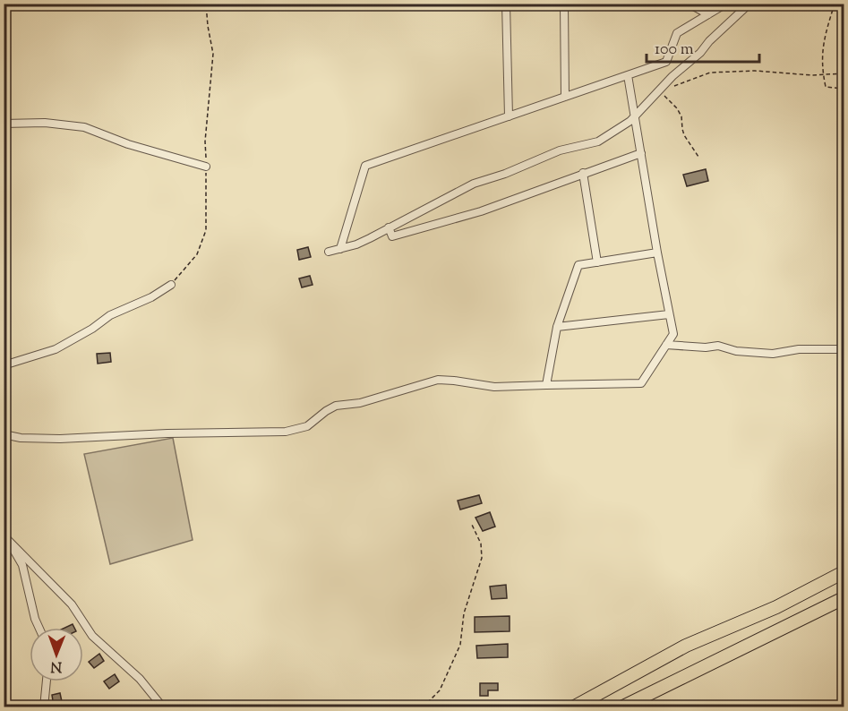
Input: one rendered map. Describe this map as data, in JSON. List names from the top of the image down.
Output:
{
  "scale_bar": "100 m",
  "north": "bottom"
}
